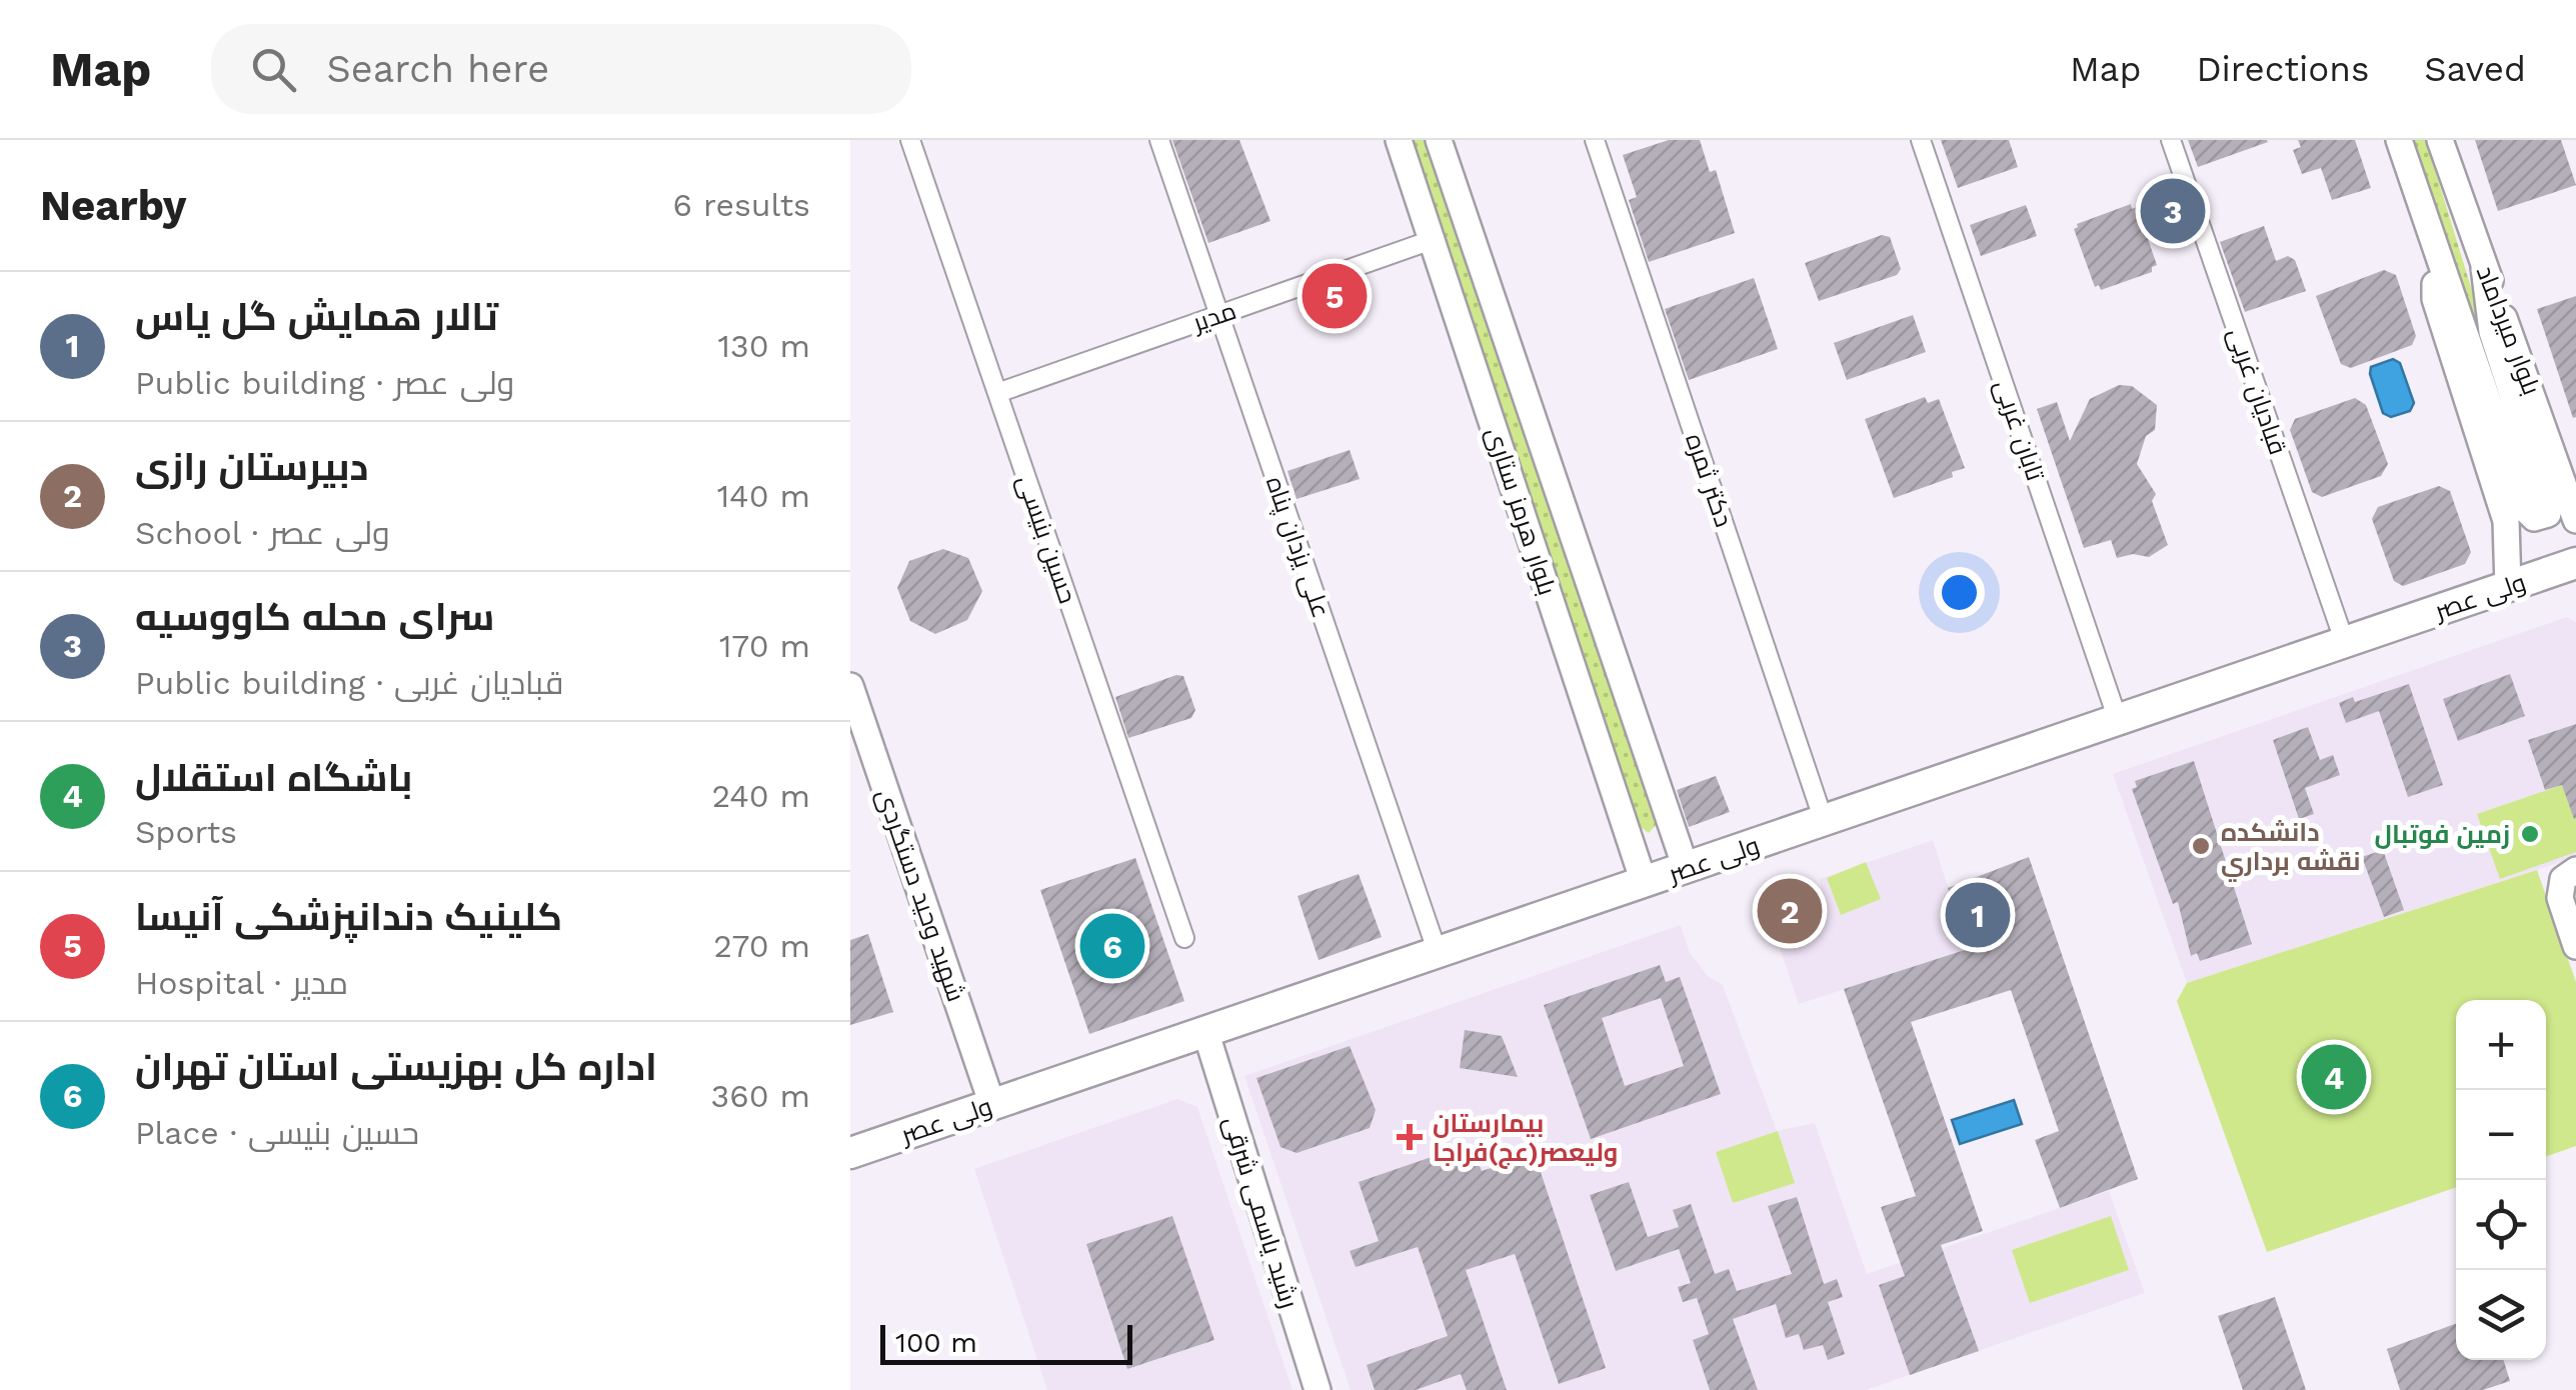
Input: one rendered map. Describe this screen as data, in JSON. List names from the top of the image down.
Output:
{
  "streets": {
    "main road": [
      "بلوار میرداماد",
      "بلوار هرمز ستاری",
      "ولی عصر",
      "شهید وحید دستگردی",
      "رشید یاسمی شرقی"
    ],
    "street": [
      "مدیر",
      "قبادیان غربی",
      "تابان غربی",
      "دکتر ثمره",
      "حسین بنیسی",
      "علی یزدان پناه"
    ]
  },
  "crossings": [
    ["مدیر", "بلوار هرمز ستاری"],
    ["مدیر", "حسین بنیسی"],
    ["مدیر", "علی یزدان پناه"],
    ["قبادیان غربی", "ولی عصر"],
    ["تابان غربی", "ولی عصر"],
    ["دکتر ثمره", "ولی عصر"],
    ["بلوار هرمز ستاری", "ولی عصر"],
    ["علی یزدان پناه", "ولی عصر"],
    ["ولی عصر", "شهید وحید دستگردی"],
    ["ولی عصر", "رشید یاسمی شرقی"]
  ],
  "places": {
    "other": ["زمین فوتبال", "دانشكده نقشه برداري"],
    "health": ["بیمارستان ولیعصر(عج)فراجا"]
  },
  "scale_bar": "100 m",
  "page": {
    "header": "Map",
    "search": "Search here",
    "nav": ["Map", "Directions", "Saved"],
    "heading": ["Nearby", "6 results"],
    "pins": [
      "3",
      "5",
      "2",
      "1",
      "6",
      "4"
    ],
    "list": [
      {
        "mark": "1",
        "name": "تالار همایش گل یاس",
        "note": "Public building · ولی عصر",
        "value": "130 m"
      },
      {
        "mark": "2",
        "name": "دبیرستان رازی",
        "note": "School · ولی عصر",
        "value": "140 m"
      },
      {
        "mark": "3",
        "name": "سرای محله کاووسیه",
        "note": "Public building · قبادیان غربی",
        "value": "170 m"
      },
      {
        "mark": "4",
        "name": "باشگاه استقلال",
        "note": "Sports",
        "value": "240 m"
      },
      {
        "mark": "5",
        "name": "کلینیک دندانپزشکی آنیسا",
        "note": "Hospital · مدیر",
        "value": "270 m"
      },
      {
        "mark": "6",
        "name": "اداره کل بهزیستی استان تهران",
        "note": "Place · حسین بنیسی",
        "value": "360 m"
      }
    ],
    "map_buttons": ["+", "−"],
    "scale": "100 m"
  }
}
